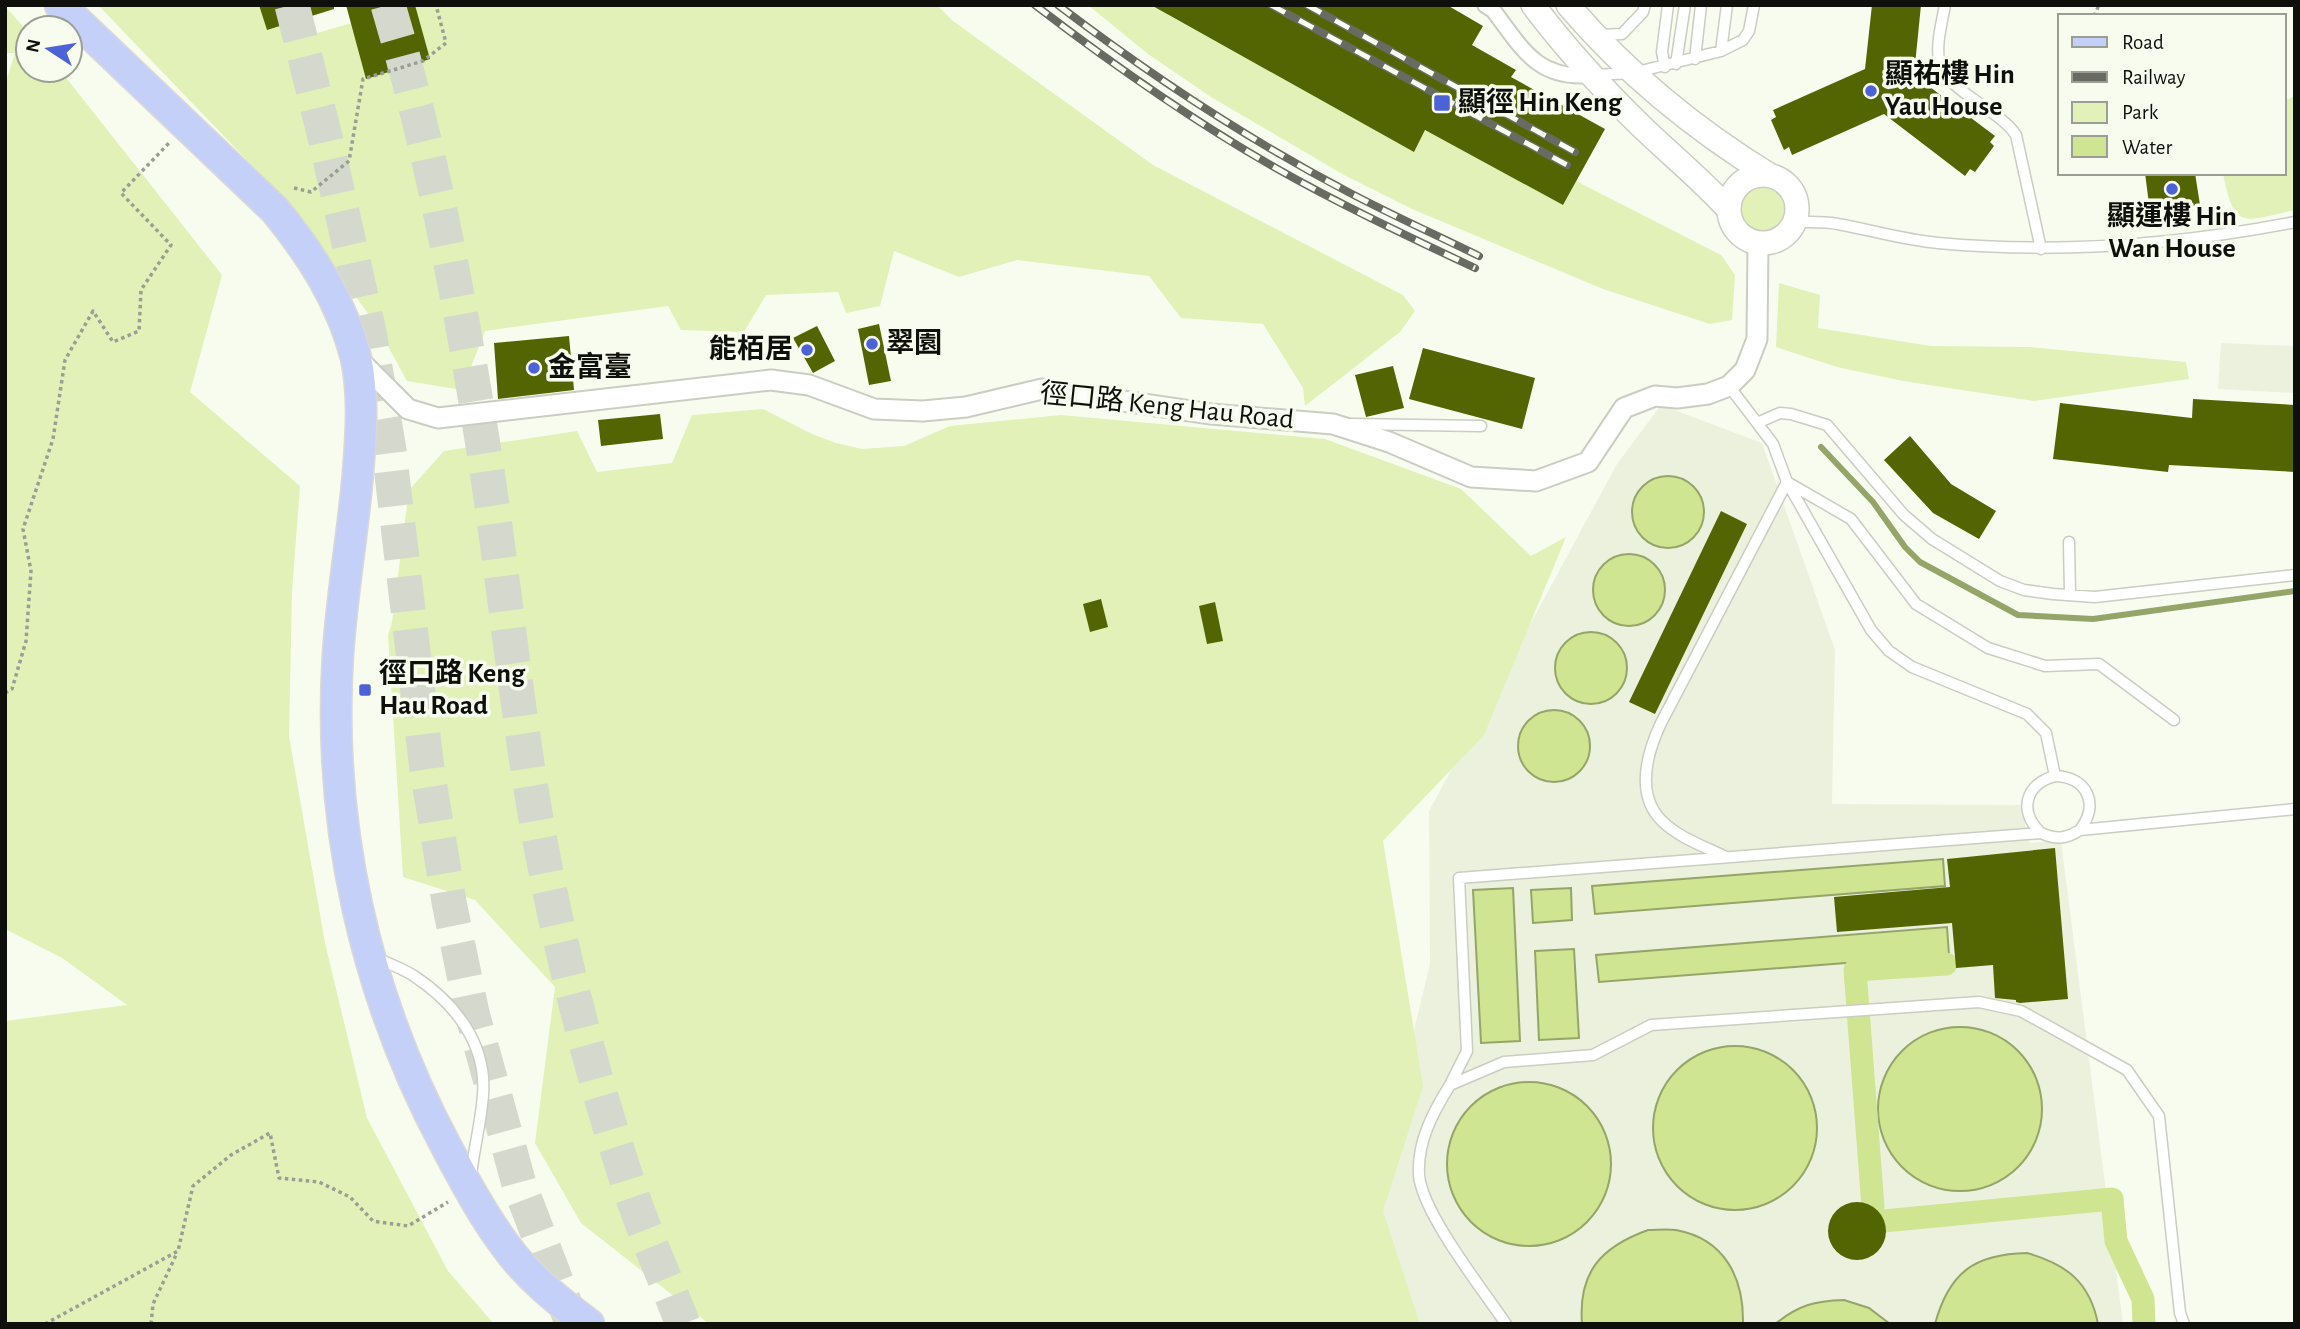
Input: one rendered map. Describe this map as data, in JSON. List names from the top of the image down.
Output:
{
  "streets": {
    "street": ["徑口路 Keng Hau Road"]
  },
  "places": {
    "other": [
      "顯祐樓 Hin Yau House",
      "顯運樓 Hin Wan House",
      "翠園",
      "能栢居",
      "金富臺"
    ],
    "transit": ["顯徑 Hin Keng", "徑口路 Keng Hau Road"]
  },
  "legend": [
    "Road",
    "Railway",
    "Park",
    "Water"
  ],
  "north": "left"
}
